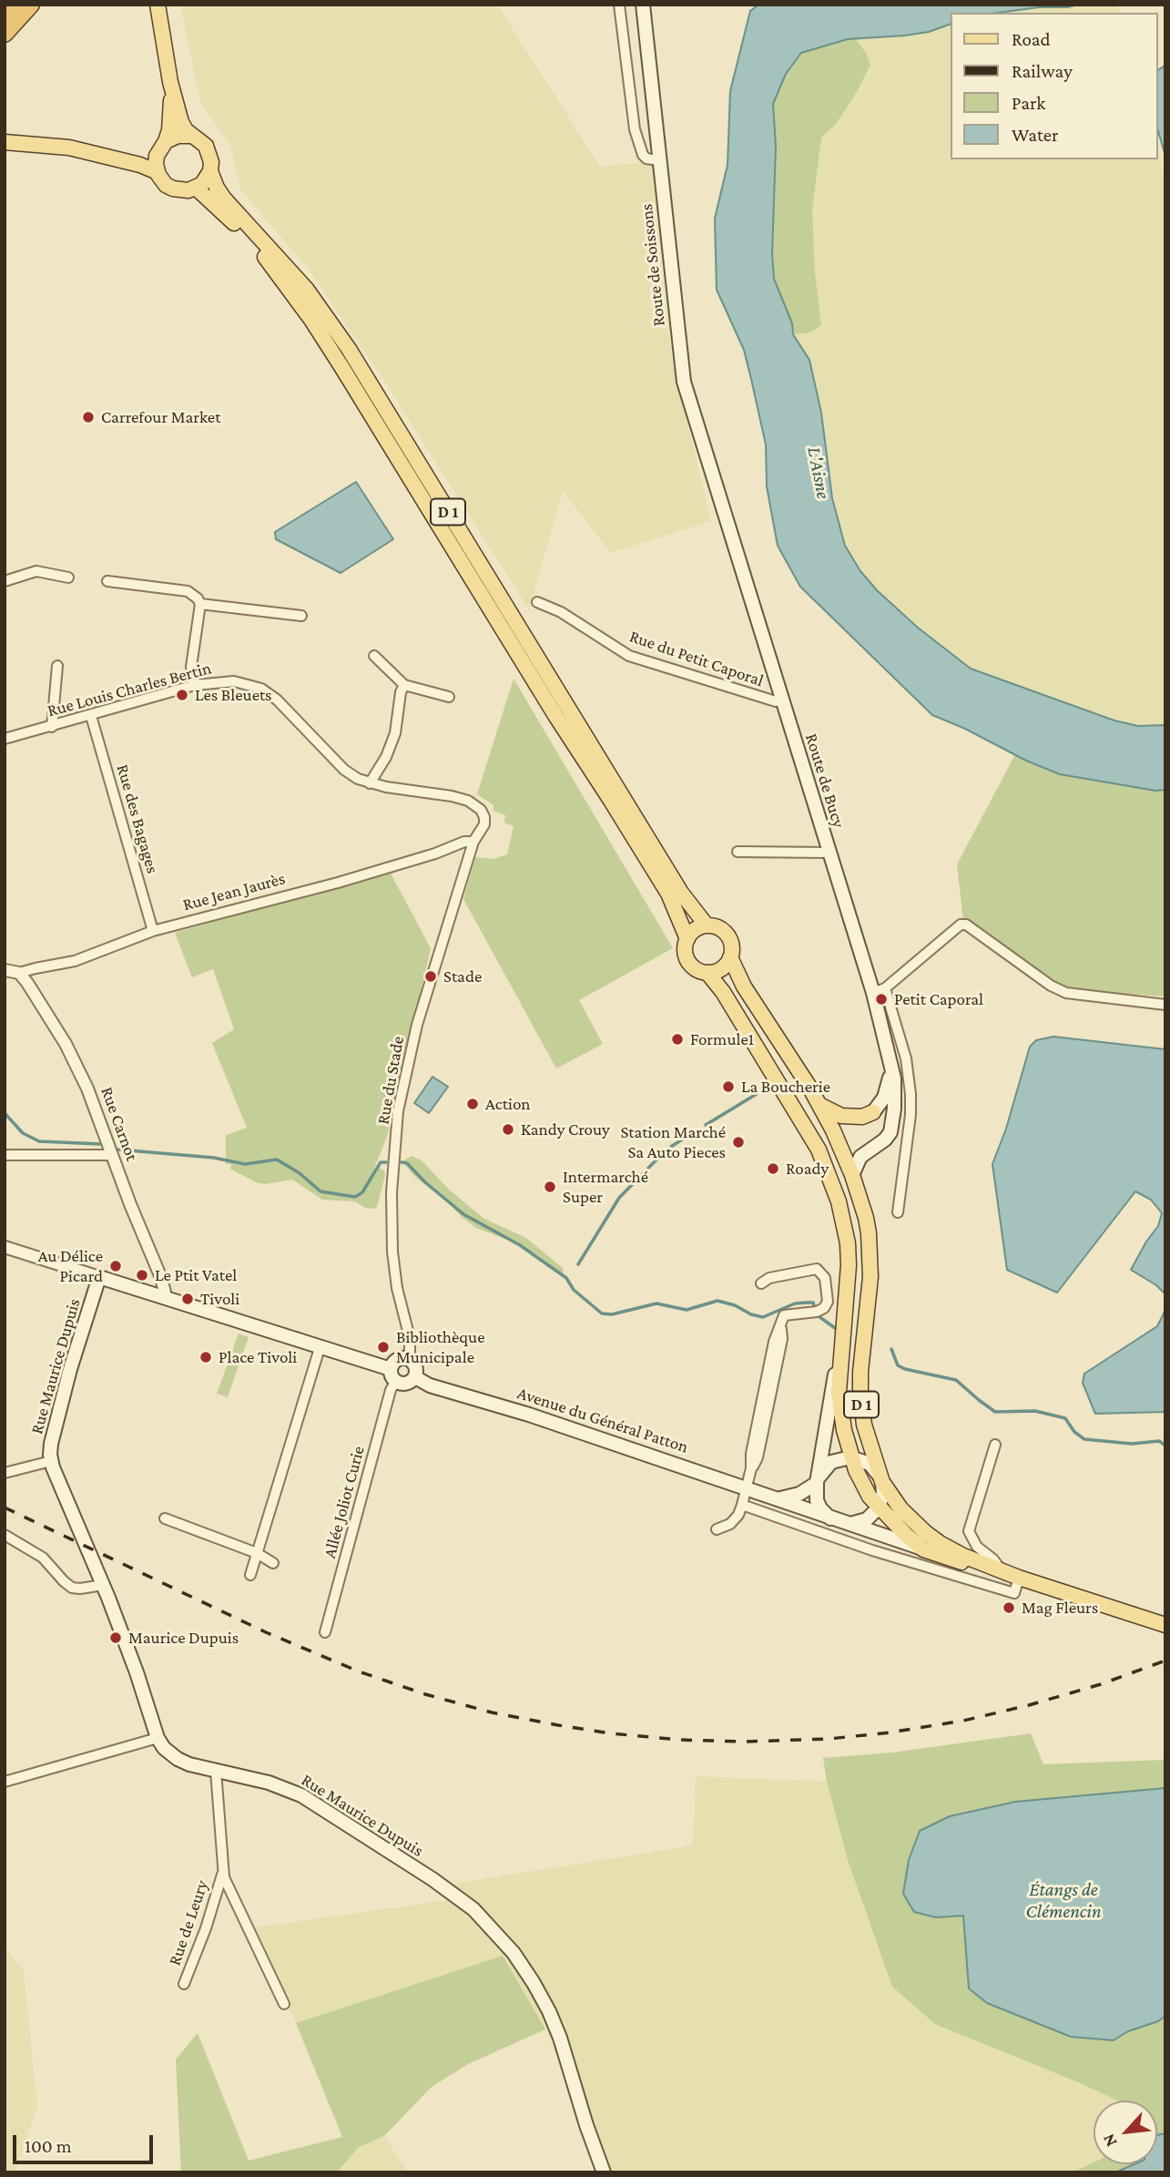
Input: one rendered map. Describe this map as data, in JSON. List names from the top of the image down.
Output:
{
  "streets": {
    "main road": [
      "Route de Soissons",
      "D 1",
      "Route de Bucy",
      "Rue Maurice Dupuis",
      "Avenue du Général Patton"
    ],
    "street": [
      "Rue du Petit Caporal",
      "Rue Louis Charles Bertin",
      "Rue des Bagages",
      "Rue Jean Jaurès",
      "Rue du Stade",
      "Rue Carnot",
      "Allée Joliot Curie",
      "Rue de Leury"
    ]
  },
  "crossings": [
    ["Route de Soissons", "Route de Bucy"],
    ["D 1", "Route de Bucy"],
    ["D 1", "Avenue du Général Patton"],
    ["Rue du Petit Caporal", "Route de Bucy"],
    ["Rue Louis Charles Bertin", "Rue des Bagages"],
    ["Rue Louis Charles Bertin", "Rue du Stade"],
    ["Rue des Bagages", "Rue Jean Jaurès"],
    ["Rue Jean Jaurès", "Rue du Stade"],
    ["Rue Jean Jaurès", "Rue Carnot"],
    ["Rue du Stade", "Avenue du Général Patton"],
    ["Rue du Stade", "Allée Joliot Curie"],
    ["Avenue du Général Patton", "Allée Joliot Curie"]
  ],
  "water": ["L'Aisne", "Étangs de Clémencin"],
  "places": [
    "Carrefour Market",
    "Les Bleuets",
    "Stade",
    "Petit Caporal",
    "Formule1",
    "La Boucherie",
    "Action",
    "Kandy Crouy",
    "Station Marché Sa Auto Pieces",
    "Roady",
    "Intermarché Super",
    "Au Délice Picard",
    "Le Ptit Vatel",
    "Tivoli",
    "Bibliothèque Municipale",
    "Place Tivoli",
    "Mag Fleurs",
    "Maurice Dupuis"
  ],
  "legend": [
    "Road",
    "Railway",
    "Park",
    "Water"
  ],
  "scale_bar": "100 m",
  "north": "bottom left"
}
